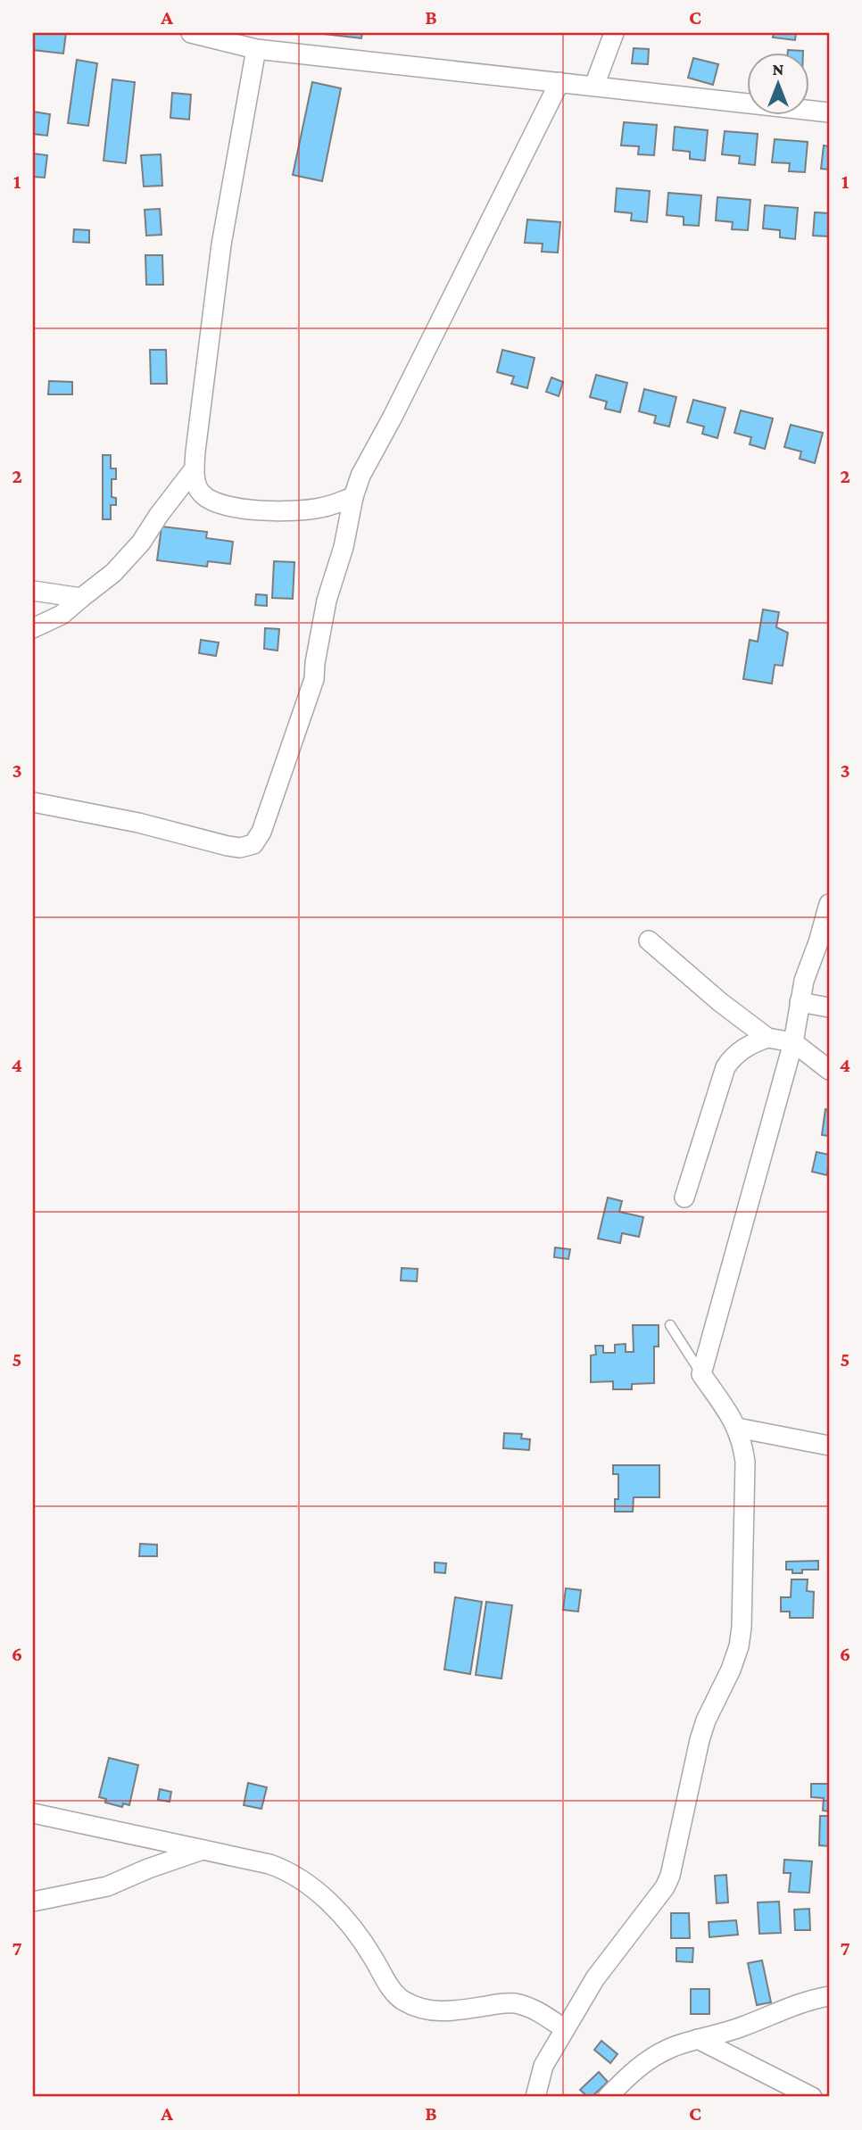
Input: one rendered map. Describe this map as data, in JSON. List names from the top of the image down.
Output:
{
  "north": "top",
  "grid": {
    "columns": ["A", "B", "C"],
    "rows": [
      "1",
      "2",
      "3",
      "4",
      "5",
      "6",
      "7"
    ]
  }
}
